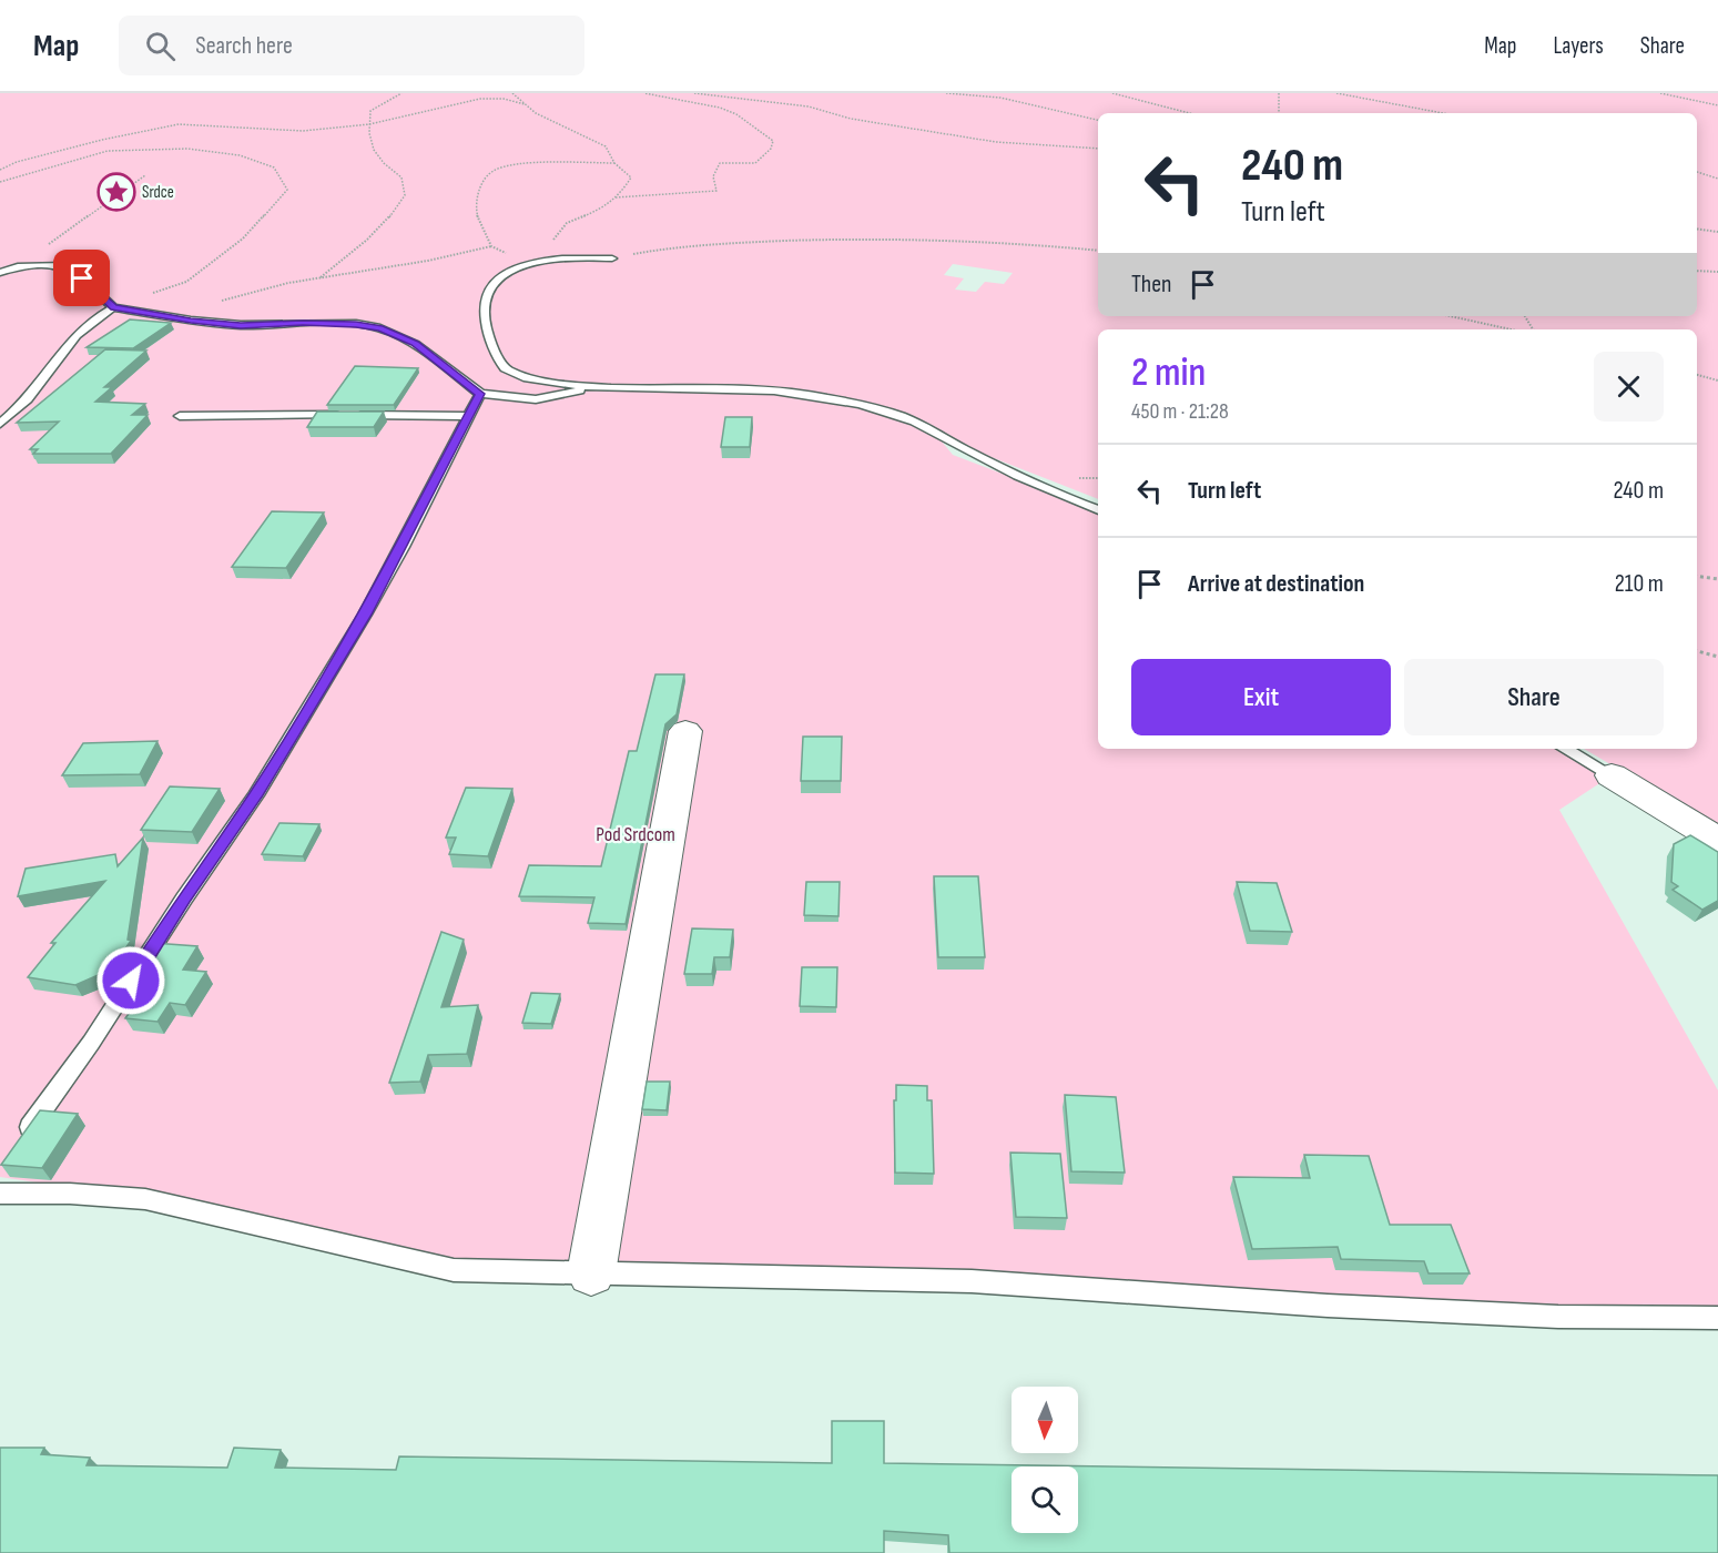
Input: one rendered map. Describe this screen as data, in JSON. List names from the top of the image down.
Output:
{
  "parks": ["Pod Srdcom"],
  "places": {
    "place": ["Srdce"]
  },
  "north": "bottom",
  "page": {
    "header": "Map",
    "search": "Search here",
    "nav": ["Map", "Layers", "Share"],
    "turn": ["240 m", "Turn left"],
    "then": "Then",
    "heading": ["2 min", "450 m · 21:28"],
    "list": [
      {
        "name": "Turn left",
        "value": "240 m"
      },
      {
        "name": "Arrive at destination",
        "value": "210 m"
      }
    ],
    "buttons": ["Exit", "Share"]
  }
}
